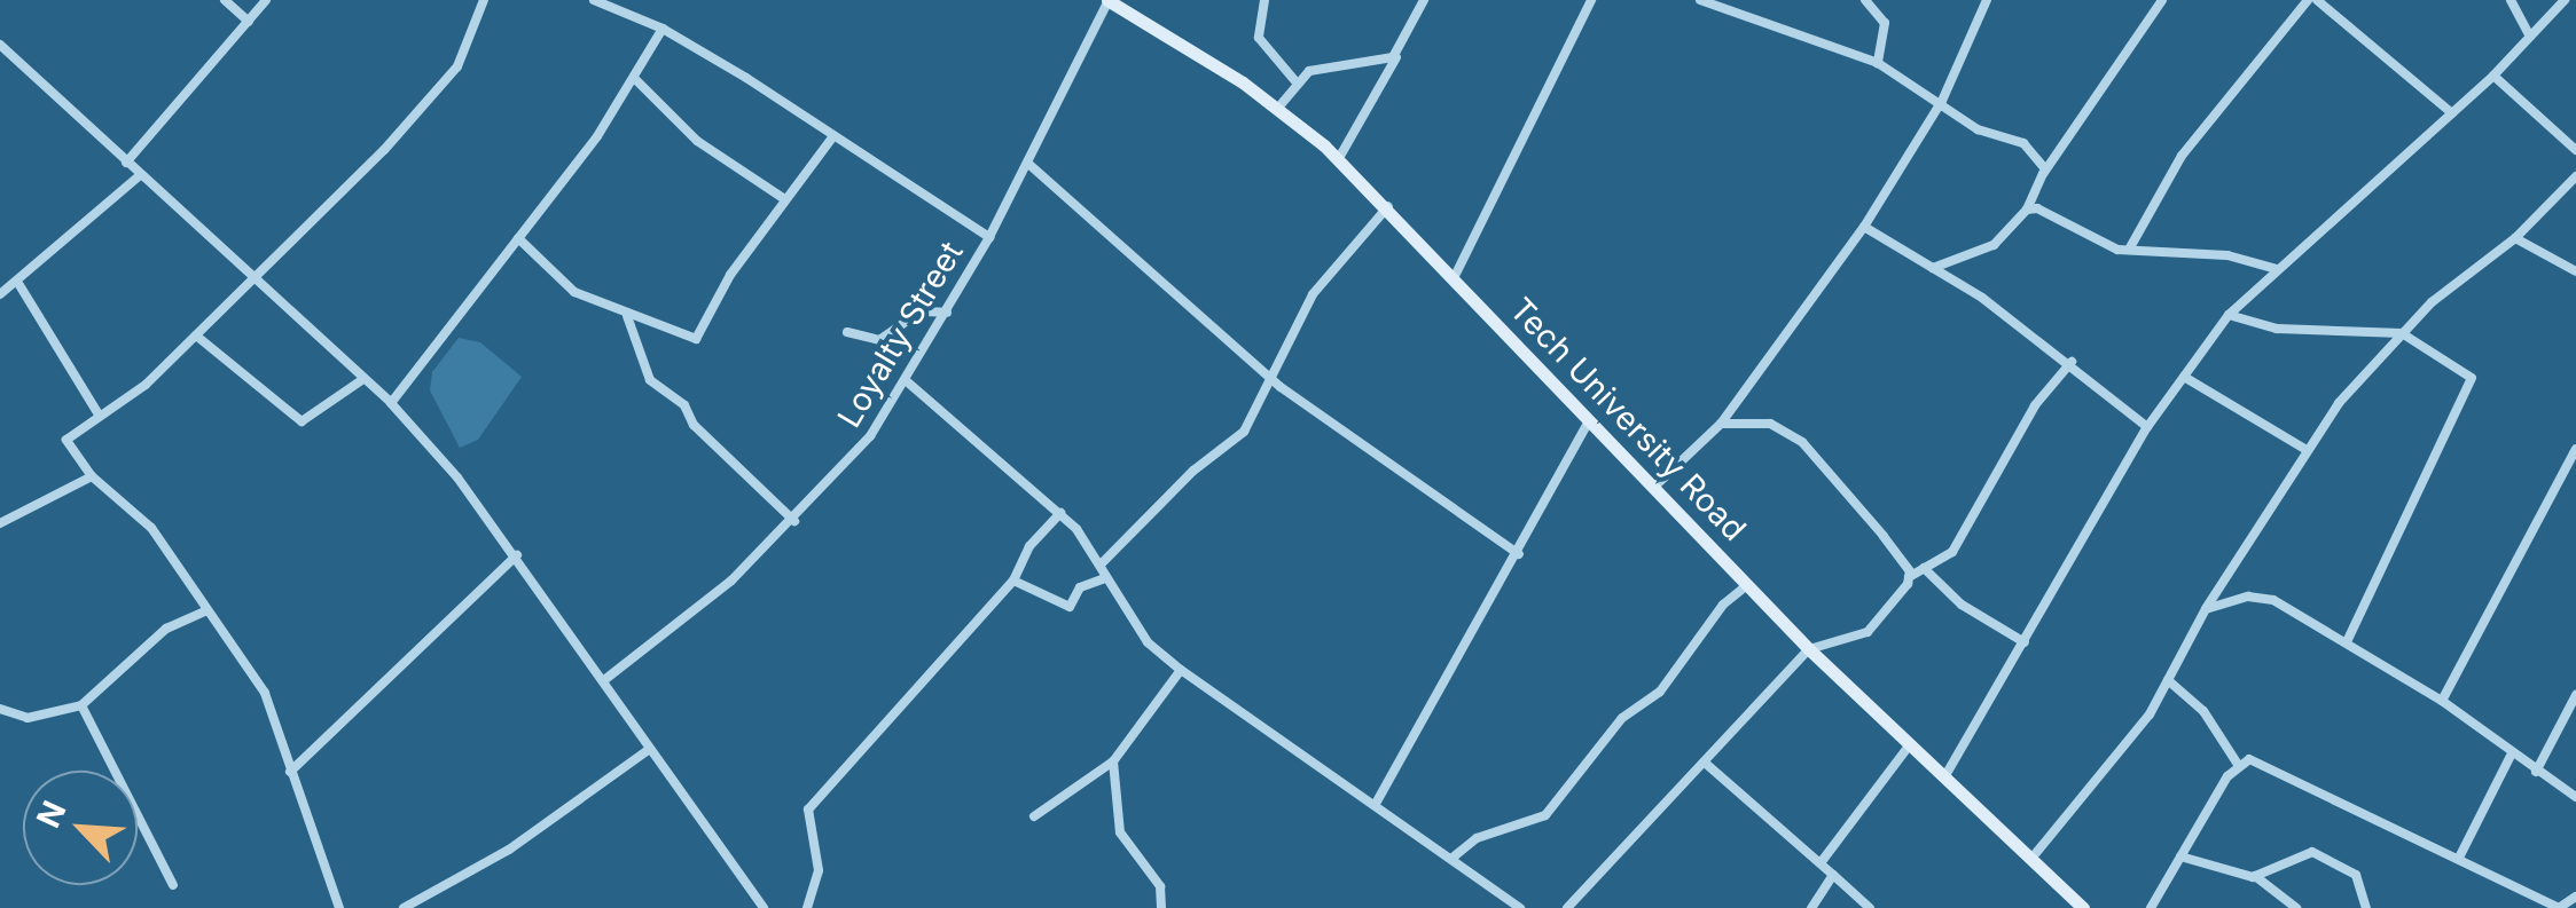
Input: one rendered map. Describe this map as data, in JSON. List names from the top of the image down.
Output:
{
  "streets": {
    "street": ["Loyalty Street", "Tech University Road"]
  },
  "crossings": [
    ["Loyalty Street", "Tech University Road"]
  ],
  "north": "top left"
}
